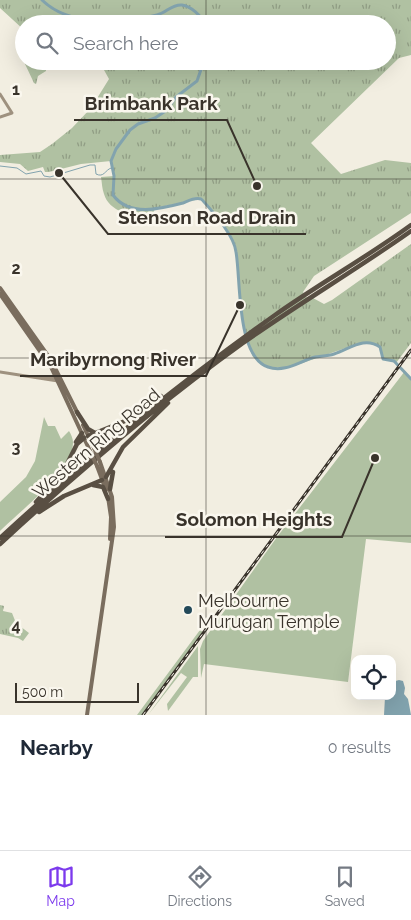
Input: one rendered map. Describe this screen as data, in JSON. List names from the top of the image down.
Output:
{
  "streets": {
    "highway": ["Western Ring Road"]
  },
  "places": [
    "Stenson Road Drain",
    "Brimbank Park",
    "Maribyrnong River",
    "Solomon Heights",
    "Melbourne Murugan Temple"
  ],
  "scale_bar": "500 m",
  "page": {
    "search": "Search here",
    "scale": "500 m",
    "heading": ["Nearby", "0 results"],
    "nav": ["Map", "Directions", "Saved"]
  },
  "grid": {
    "rows": [
      "1",
      "2",
      "3",
      "4"
    ]
  }
}
